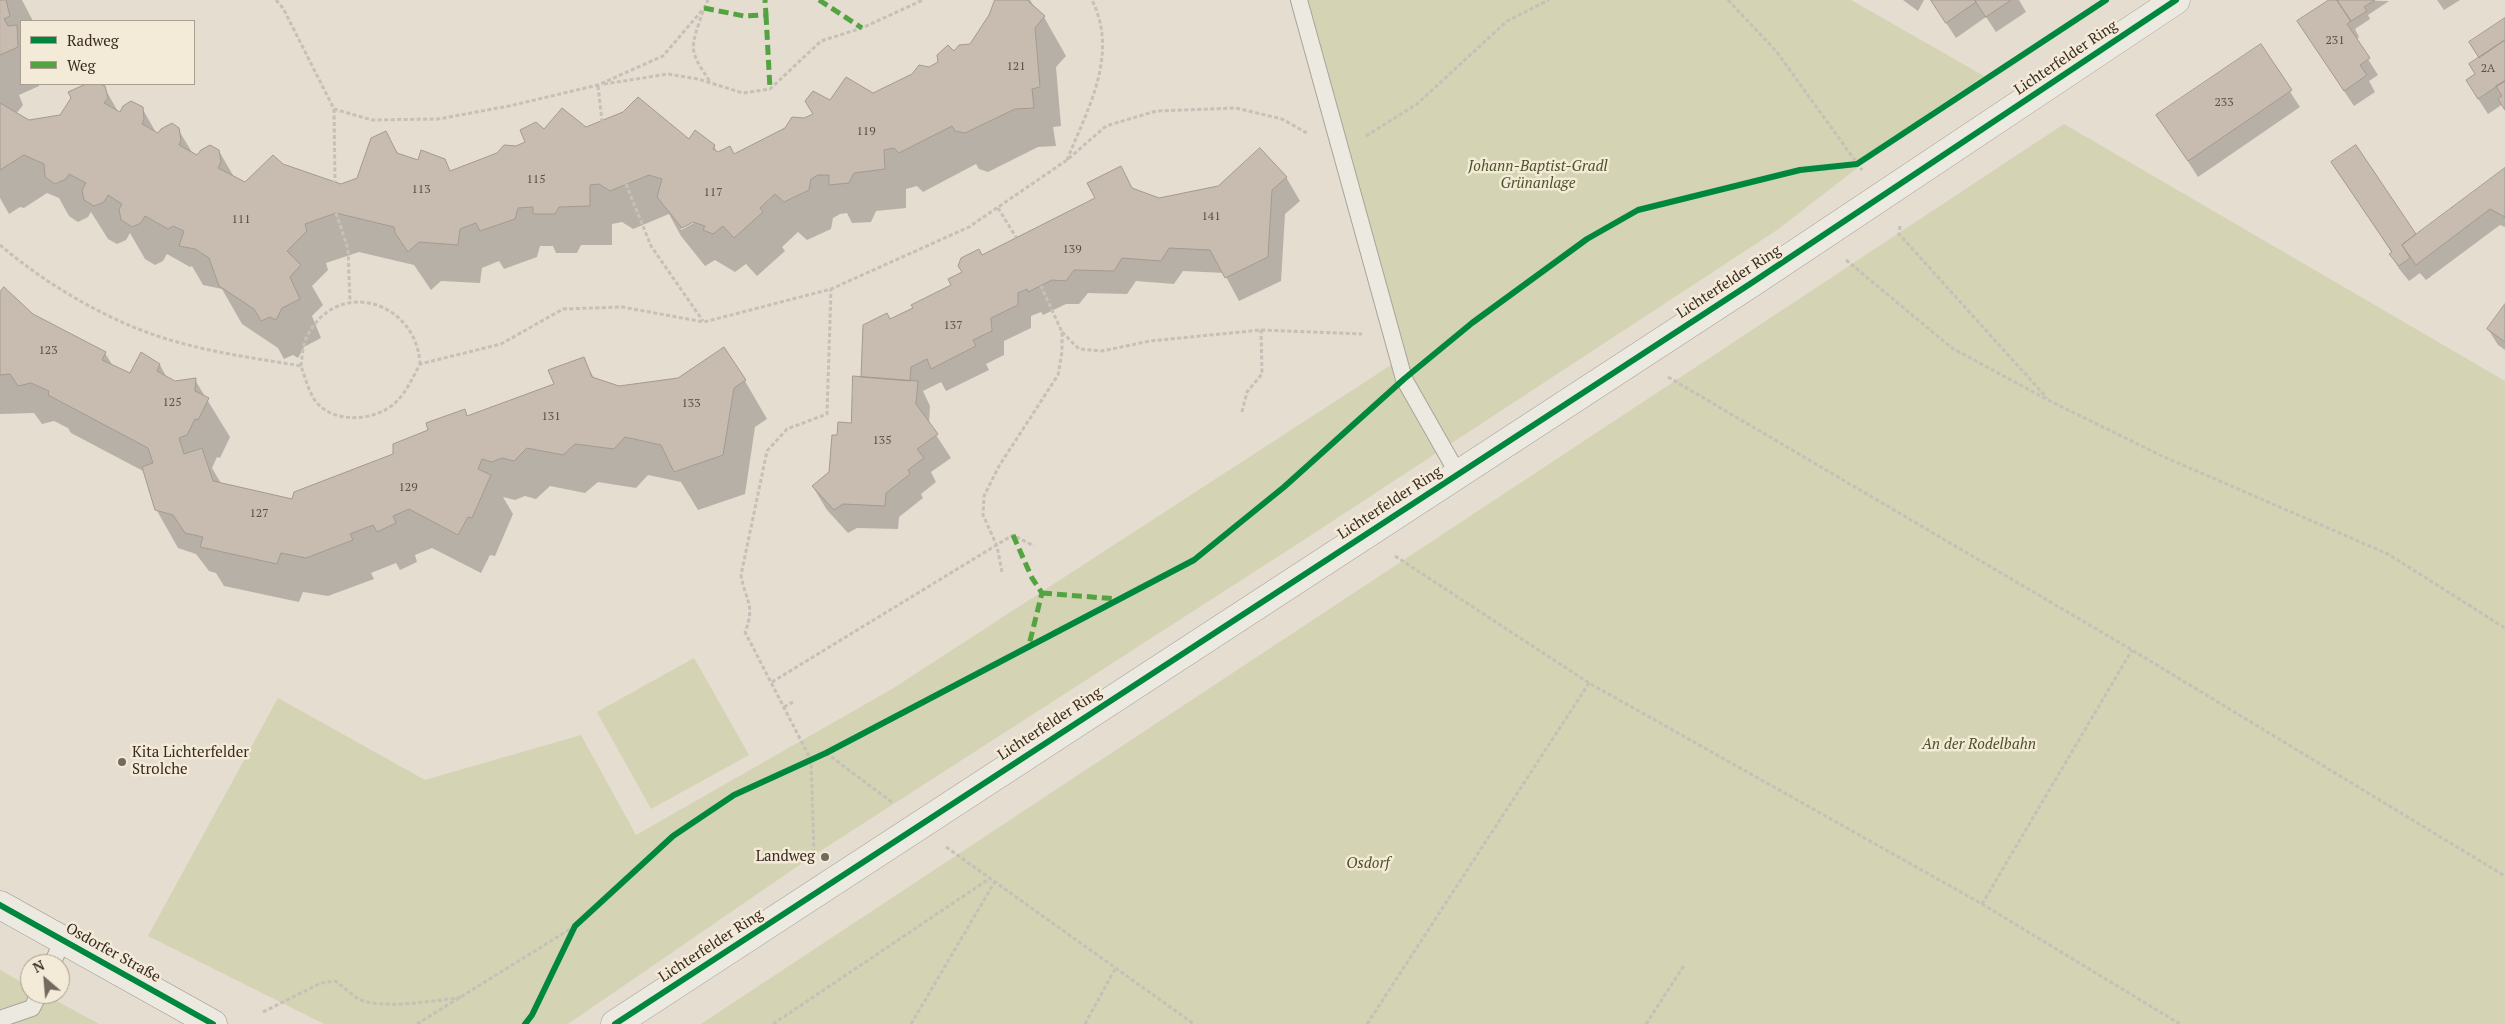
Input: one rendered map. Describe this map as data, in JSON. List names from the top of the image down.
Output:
{
  "streets": {
    "street": ["Lichterfelder Ring", "Osdorfer Straße"]
  },
  "parks": ["Johann-Baptist-Gradl Grünanlage", "An der Rodelbahn", "Osdorf"],
  "places": ["Kita Lichterfelder Strolche", "Landweg"],
  "house_numbers": [
    "231",
    "121",
    "2A",
    "233",
    "119",
    "115",
    "113",
    "117",
    "141",
    "111",
    "139",
    "137",
    "123",
    "125",
    "133",
    "131",
    "135",
    "129",
    "127"
  ],
  "legend": ["Radweg", "Weg"],
  "north": "top left"
}
